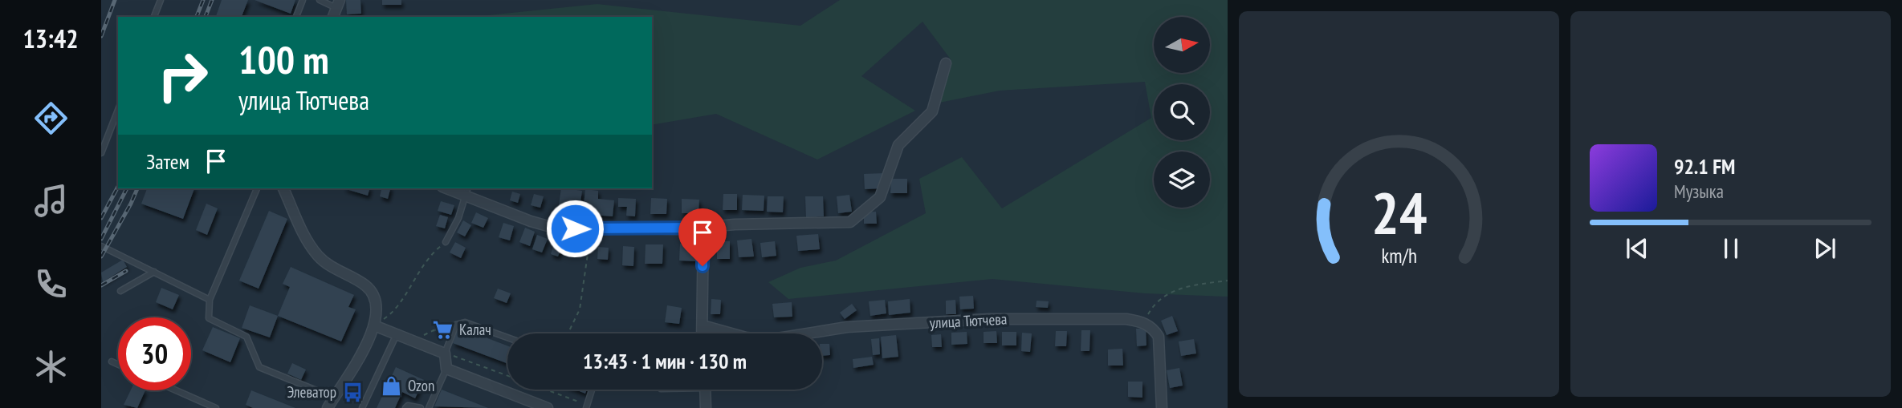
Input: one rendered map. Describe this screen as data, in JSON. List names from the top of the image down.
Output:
{
  "streets": {
    "street": ["улица Тютчева"]
  },
  "places": {
    "supermarket": ["Калач"],
    "shop": ["Ozon"],
    "bus stop": ["Элеватор"]
  },
  "north": "right",
  "page": {
    "tabs": "13:42",
    "turn": ["100 m", "улица Тютчева"],
    "then": "Затем",
    "song": ["92.1 FM", "Музыка"],
    "limit": "30",
    "trip": "13:43 · 1 мин · 130 m",
    "gauge": ["24", "km/h"]
  }
}
